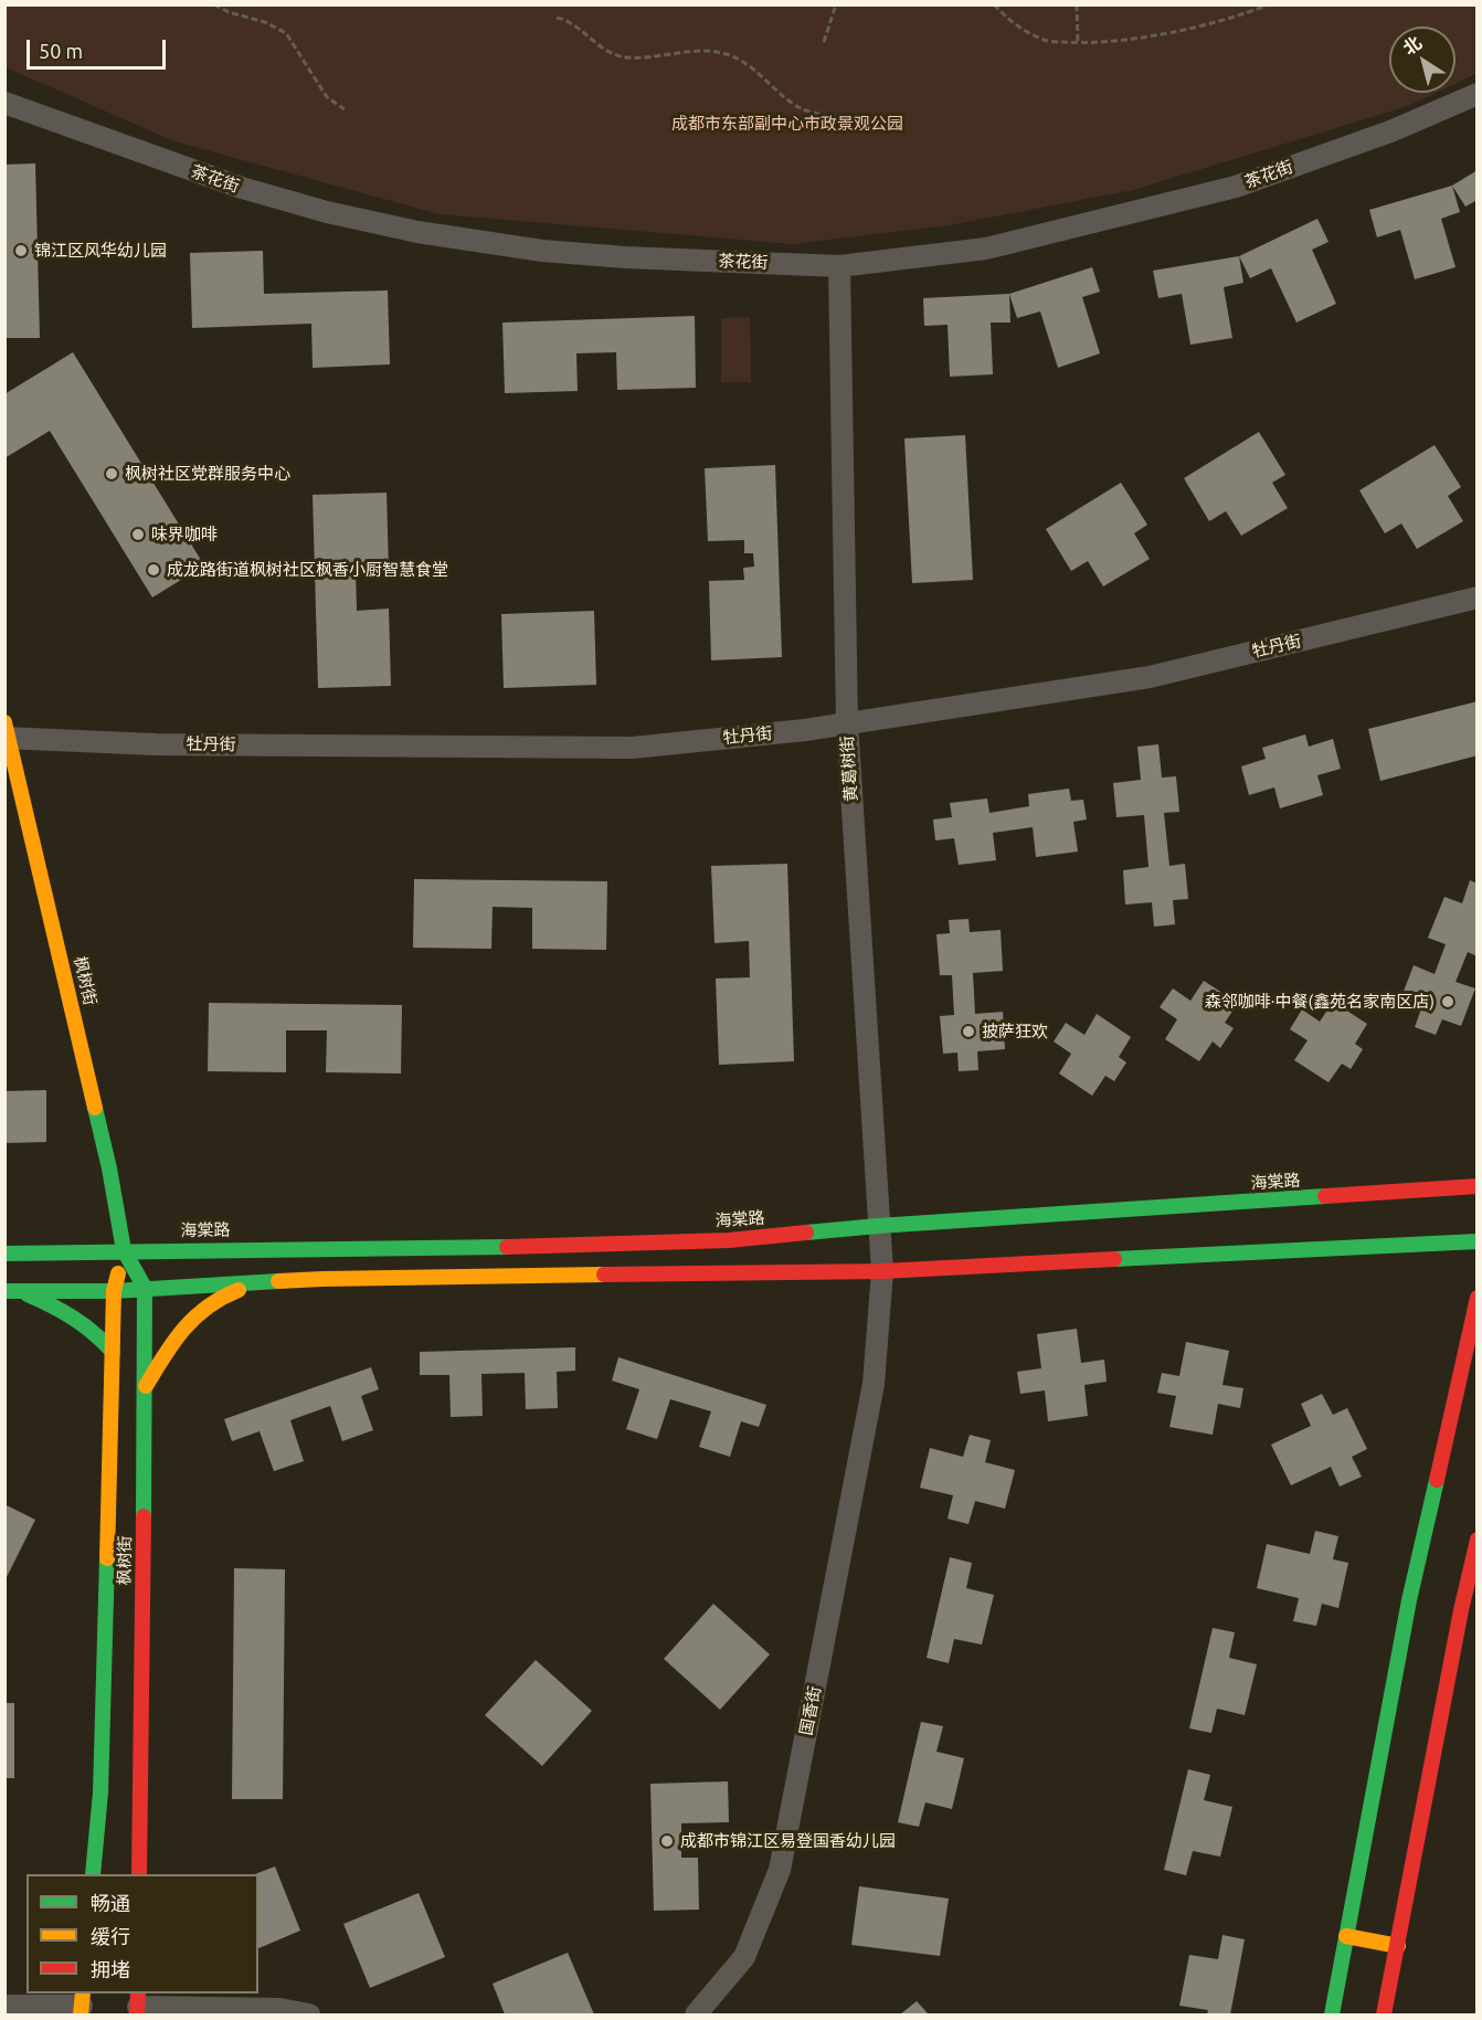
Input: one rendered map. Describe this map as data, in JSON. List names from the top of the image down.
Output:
{
  "streets": {
    "main road": ["枫树街", "海棠路"],
    "street": [
      "茶花街",
      "牡丹街",
      "黄葛树街",
      "国香街"
    ]
  },
  "crossings": [
    ["茶花街", "黄葛树街"],
    ["牡丹街", "黄葛树街"],
    ["牡丹街", "枫树街"],
    ["黄葛树街", "海棠路"],
    ["黄葛树街", "国香街"],
    ["枫树街", "海棠路"]
  ],
  "parks": ["成都市东部副中心市政景观公园"],
  "places": [
    "锦江区风华幼儿园",
    "枫树社区党群服务中心",
    "味界咖啡",
    "成龙路街道枫树社区枫香小厨智慧食堂",
    "森邻咖啡·中餐(鑫苑名家南区店)",
    "披萨狂欢",
    "成都市锦江区易登国香幼儿园"
  ],
  "legend": ["畅通", "缓行", "拥堵"],
  "scale_bar": "50 m",
  "north": "top left"
}
